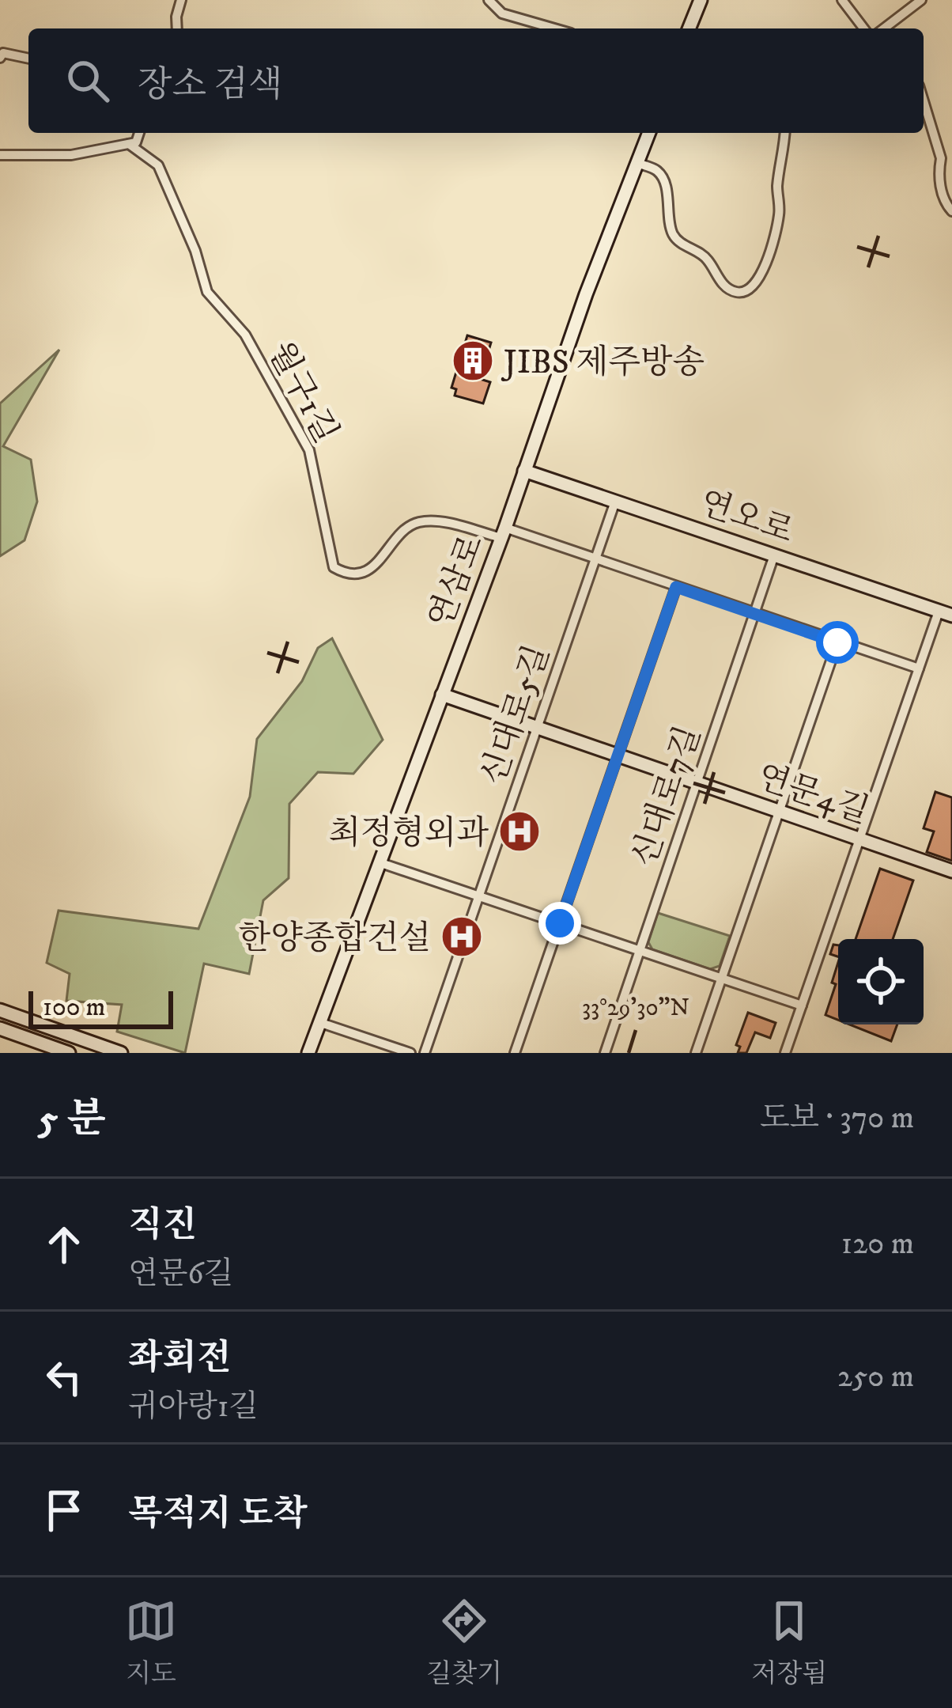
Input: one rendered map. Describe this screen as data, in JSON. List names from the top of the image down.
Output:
{
  "streets": {
    "street": [
      "월구1길",
      "연오로",
      "연삼로",
      "신대로5길",
      "연문4길",
      "신대로7길"
    ]
  },
  "crossings": [
    ["월구1길", "연삼로"],
    ["연오로", "연삼로"],
    ["연오로", "신대로5길"],
    ["연오로", "신대로7길"],
    ["연삼로", "연문4길"],
    ["신대로5길", "연문4길"],
    ["연문4길", "신대로7길"]
  ],
  "places": {
    "building": ["JIBS 제주방송"],
    "hospital": ["최정형외과", "한양종합건설"]
  },
  "scale_bar": "100 m",
  "page": {
    "search": "장소 검색",
    "scale": "100 m",
    "heading": ["5 분", "도보 · 370 m"],
    "list": [
      ["직진", "연문6길", "120 m"],
      ["좌회전", "귀아랑1길", "250 m"],
      "목적지 도착"
    ],
    "nav": ["지도", "길찾기", "저장됨"]
  },
  "coordinates": ["33°29'30\"N"]
}
